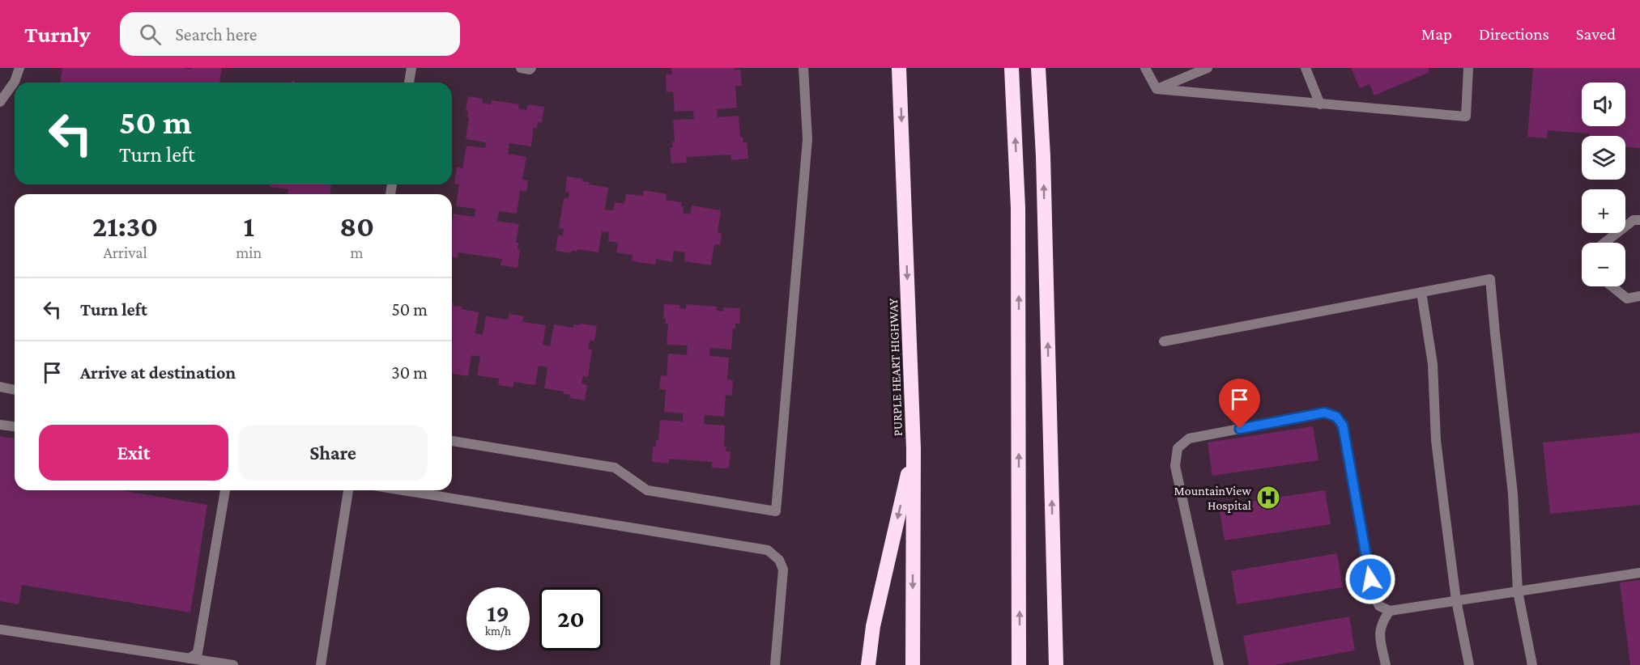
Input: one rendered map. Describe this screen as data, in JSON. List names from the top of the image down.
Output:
{
  "streets": {
    "highway": ["PURPLE HEART HIGHWAY"]
  },
  "places": {
    "hospital": ["MountainView Hospital"]
  },
  "page": {
    "header": "Turnly",
    "search": "Search here",
    "nav": ["Map", "Directions", "Saved"],
    "map_buttons": ["+", "−"],
    "turn": ["50 m", "Turn left"],
    "eta": [
      "21:30",
      "Arrival",
      "1",
      "min",
      "80",
      "m"
    ],
    "list": [
      {
        "name": "Turn left",
        "value": "50 m"
      },
      {
        "name": "Arrive at destination",
        "value": "30 m"
      }
    ],
    "buttons": ["Exit", "Share"],
    "speed": "19 km/h",
    "limit": "20"
  }
}
